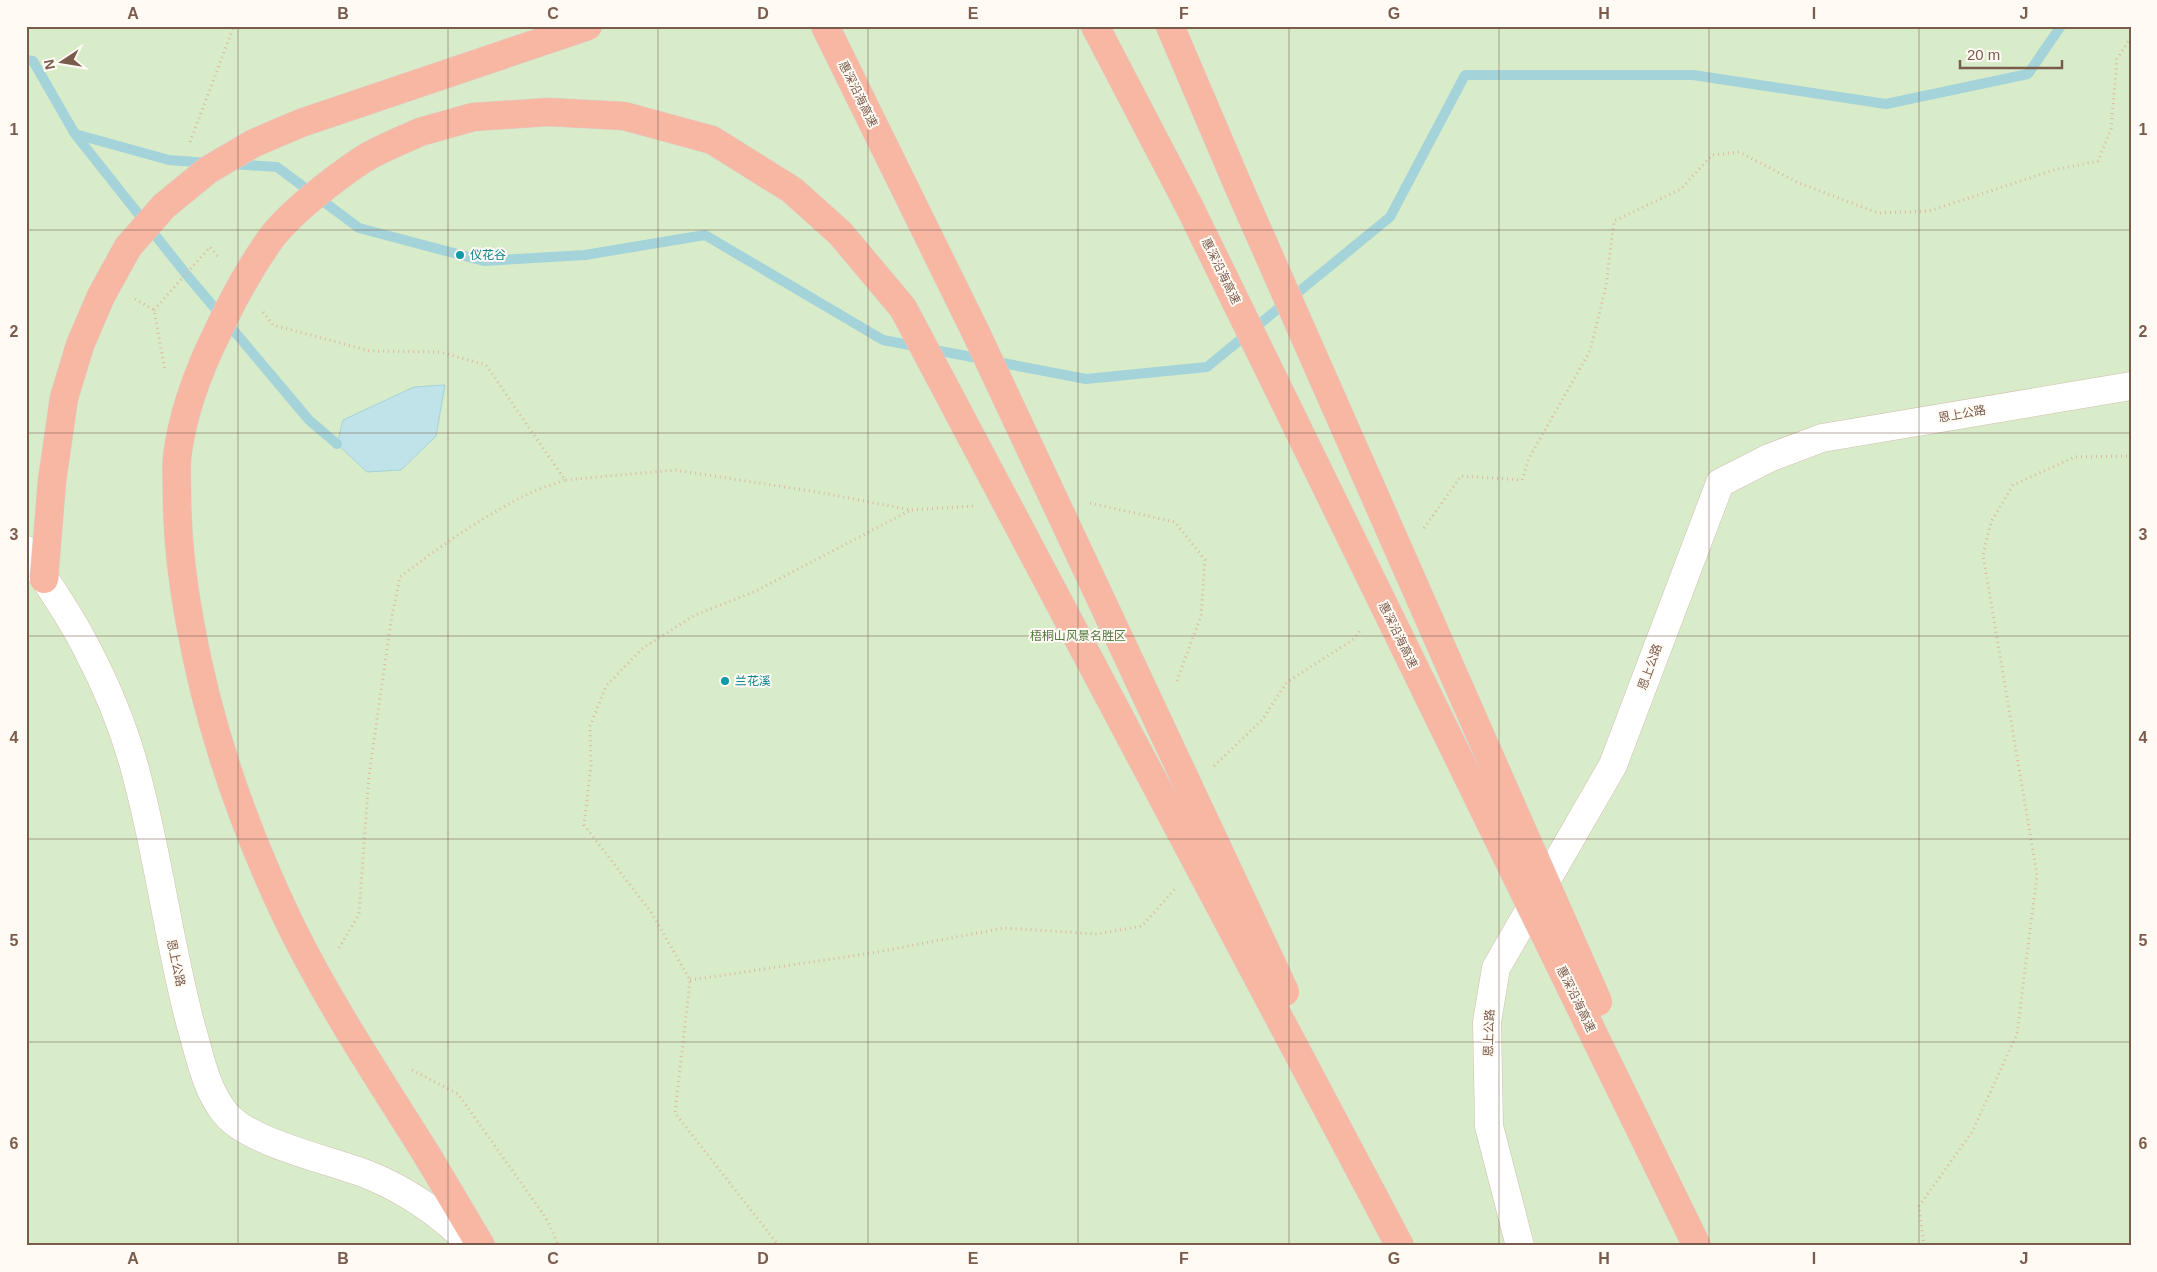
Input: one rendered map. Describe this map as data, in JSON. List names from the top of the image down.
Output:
{
  "streets": {
    "highway": ["惠深沿海高速"],
    "street": ["恩上公路"]
  },
  "parks": ["梧桐山风景名胜区"],
  "places": ["仪花谷", "兰花溪"],
  "scale_bar": "20 m",
  "north": "left",
  "grid": {
    "columns": [
      "A",
      "B",
      "C",
      "D",
      "E",
      "F",
      "G",
      "H",
      "I",
      "J"
    ],
    "rows": [
      "1",
      "2",
      "3",
      "4",
      "5",
      "6"
    ]
  }
}
